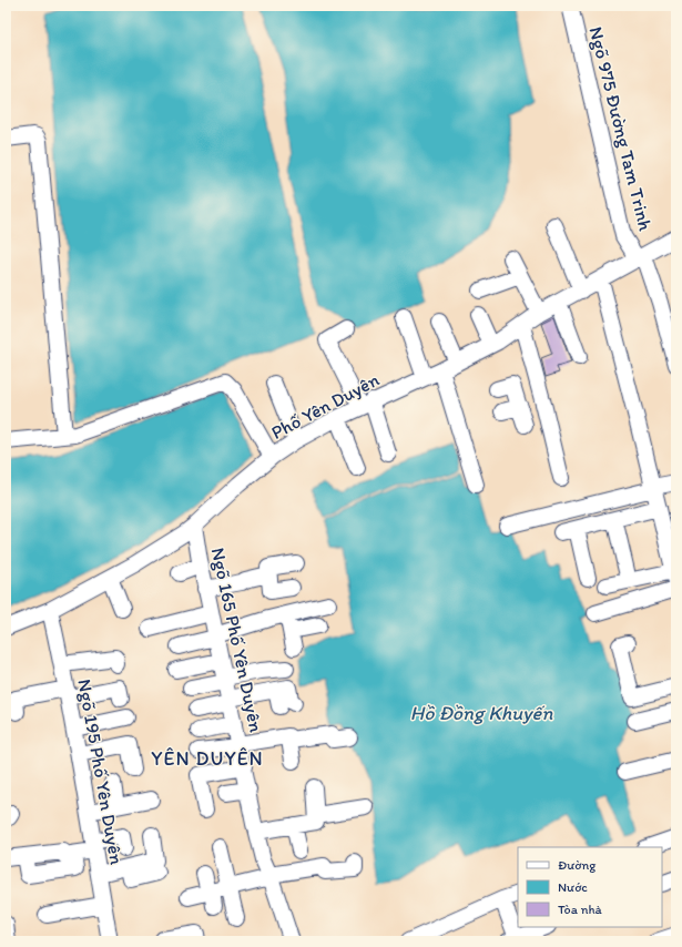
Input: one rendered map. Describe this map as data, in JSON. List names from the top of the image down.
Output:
{
  "streets": {
    "street": [
      "Ngõ 975 Đường Tam Trinh",
      "Phố Yên Duyên",
      "Ngõ 165 Phố Yên Duyên",
      "Ngõ 195 Phố Yên Duyên"
    ]
  },
  "crossings": [
    ["Ngõ 975 Đường Tam Trinh", "Phố Yên Duyên"],
    ["Phố Yên Duyên", "Ngõ 165 Phố Yên Duyên"],
    ["Phố Yên Duyên", "Ngõ 195 Phố Yên Duyên"]
  ],
  "districts": ["YÊN DUYÊN"],
  "water": ["Hồ Đồng Khuyến"],
  "legend": ["Đường", "Nước", "Tòa nhà"]
}
